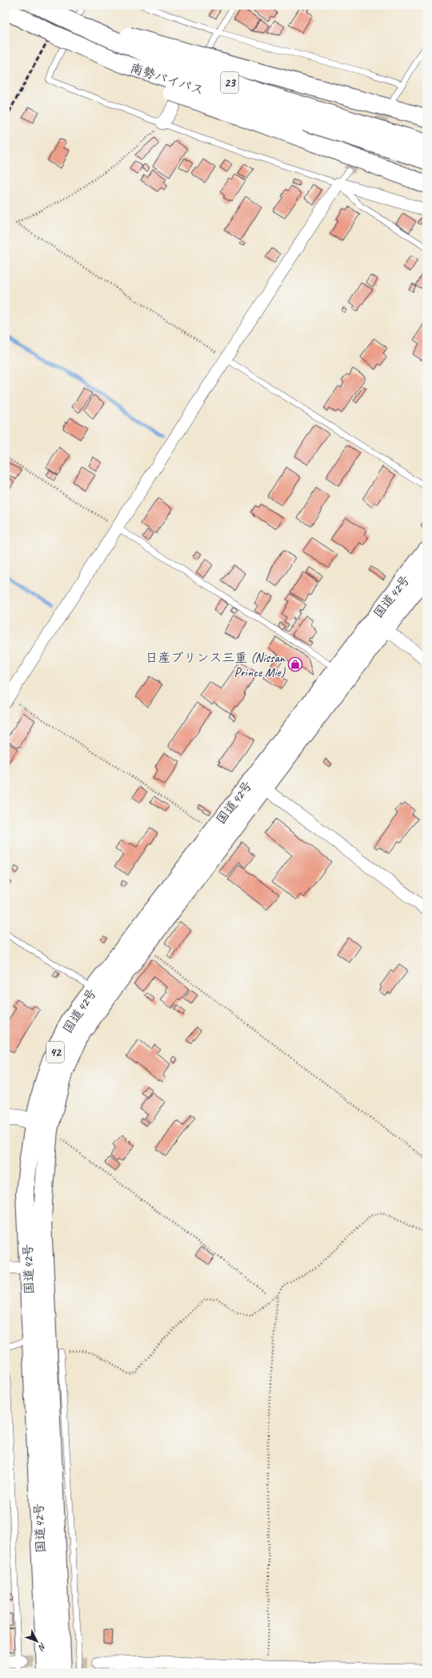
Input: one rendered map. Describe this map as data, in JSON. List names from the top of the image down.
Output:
{
  "streets": {
    "highway": [
      "南勢バイパス",
      "23",
      "国道42号",
      "42"
    ]
  },
  "places": {
    "shop": ["日産プリンス三重 (Nissan Prince Mie)"]
  },
  "north": "bottom right"
}
